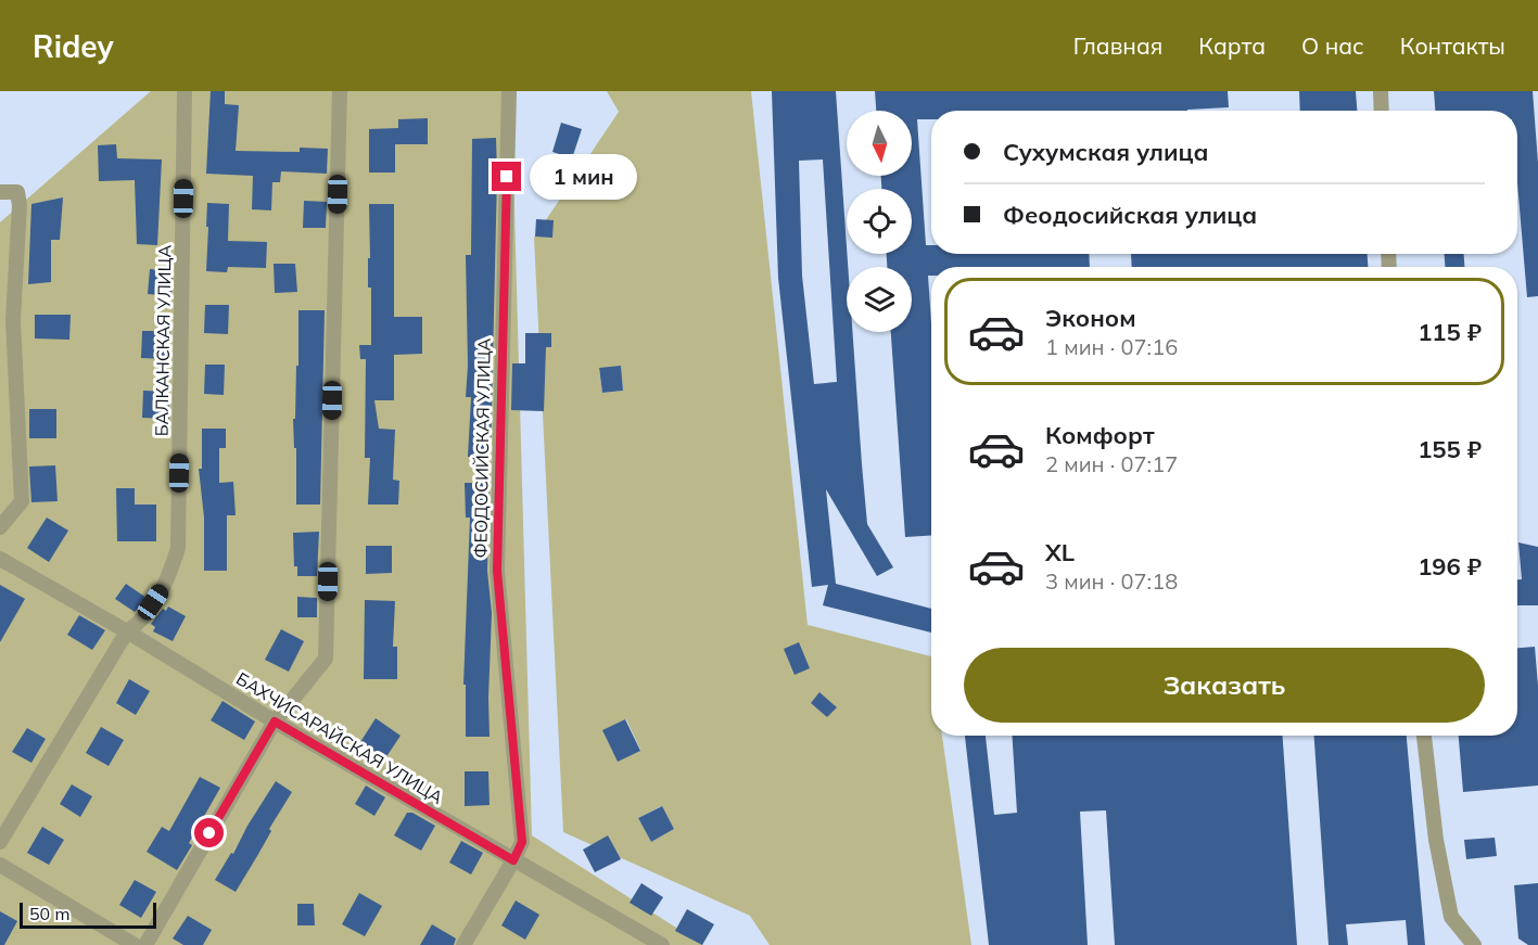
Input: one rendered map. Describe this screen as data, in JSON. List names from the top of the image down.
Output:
{
  "streets": {
    "street": ["БАЛКАНСКАЯ УЛИЦА", "ФЕОДОСИЙСКАЯ УЛИЦА", "БАХЧИСАРАЙСКАЯ УЛИЦА"]
  },
  "crossings": [
    ["БАЛКАНСКАЯ УЛИЦА", "БАХЧИСАРАЙСКАЯ УЛИЦА"],
    ["ФЕОДОСИЙСКАЯ УЛИЦА", "БАХЧИСАРАЙСКАЯ УЛИЦА"]
  ],
  "scale_bar": "50 m",
  "north": "bottom",
  "page": {
    "header": "Ridey",
    "nav": [
      "Главная",
      "Карта",
      "О нас",
      "Контакты"
    ],
    "banner": ["Сухумская улица", "Феодосийская улица"],
    "bubble": "1 мин",
    "list": [
      {
        "name": "Эконом",
        "note": "1 мин · 07:16",
        "value": "115 ₽"
      },
      {
        "name": "Комфорт",
        "note": "2 мин · 07:17",
        "value": "155 ₽"
      },
      {
        "name": "XL",
        "note": "3 мин · 07:18",
        "value": "196 ₽"
      }
    ],
    "buttons": "Заказать",
    "scale": "50 m"
  }
}
